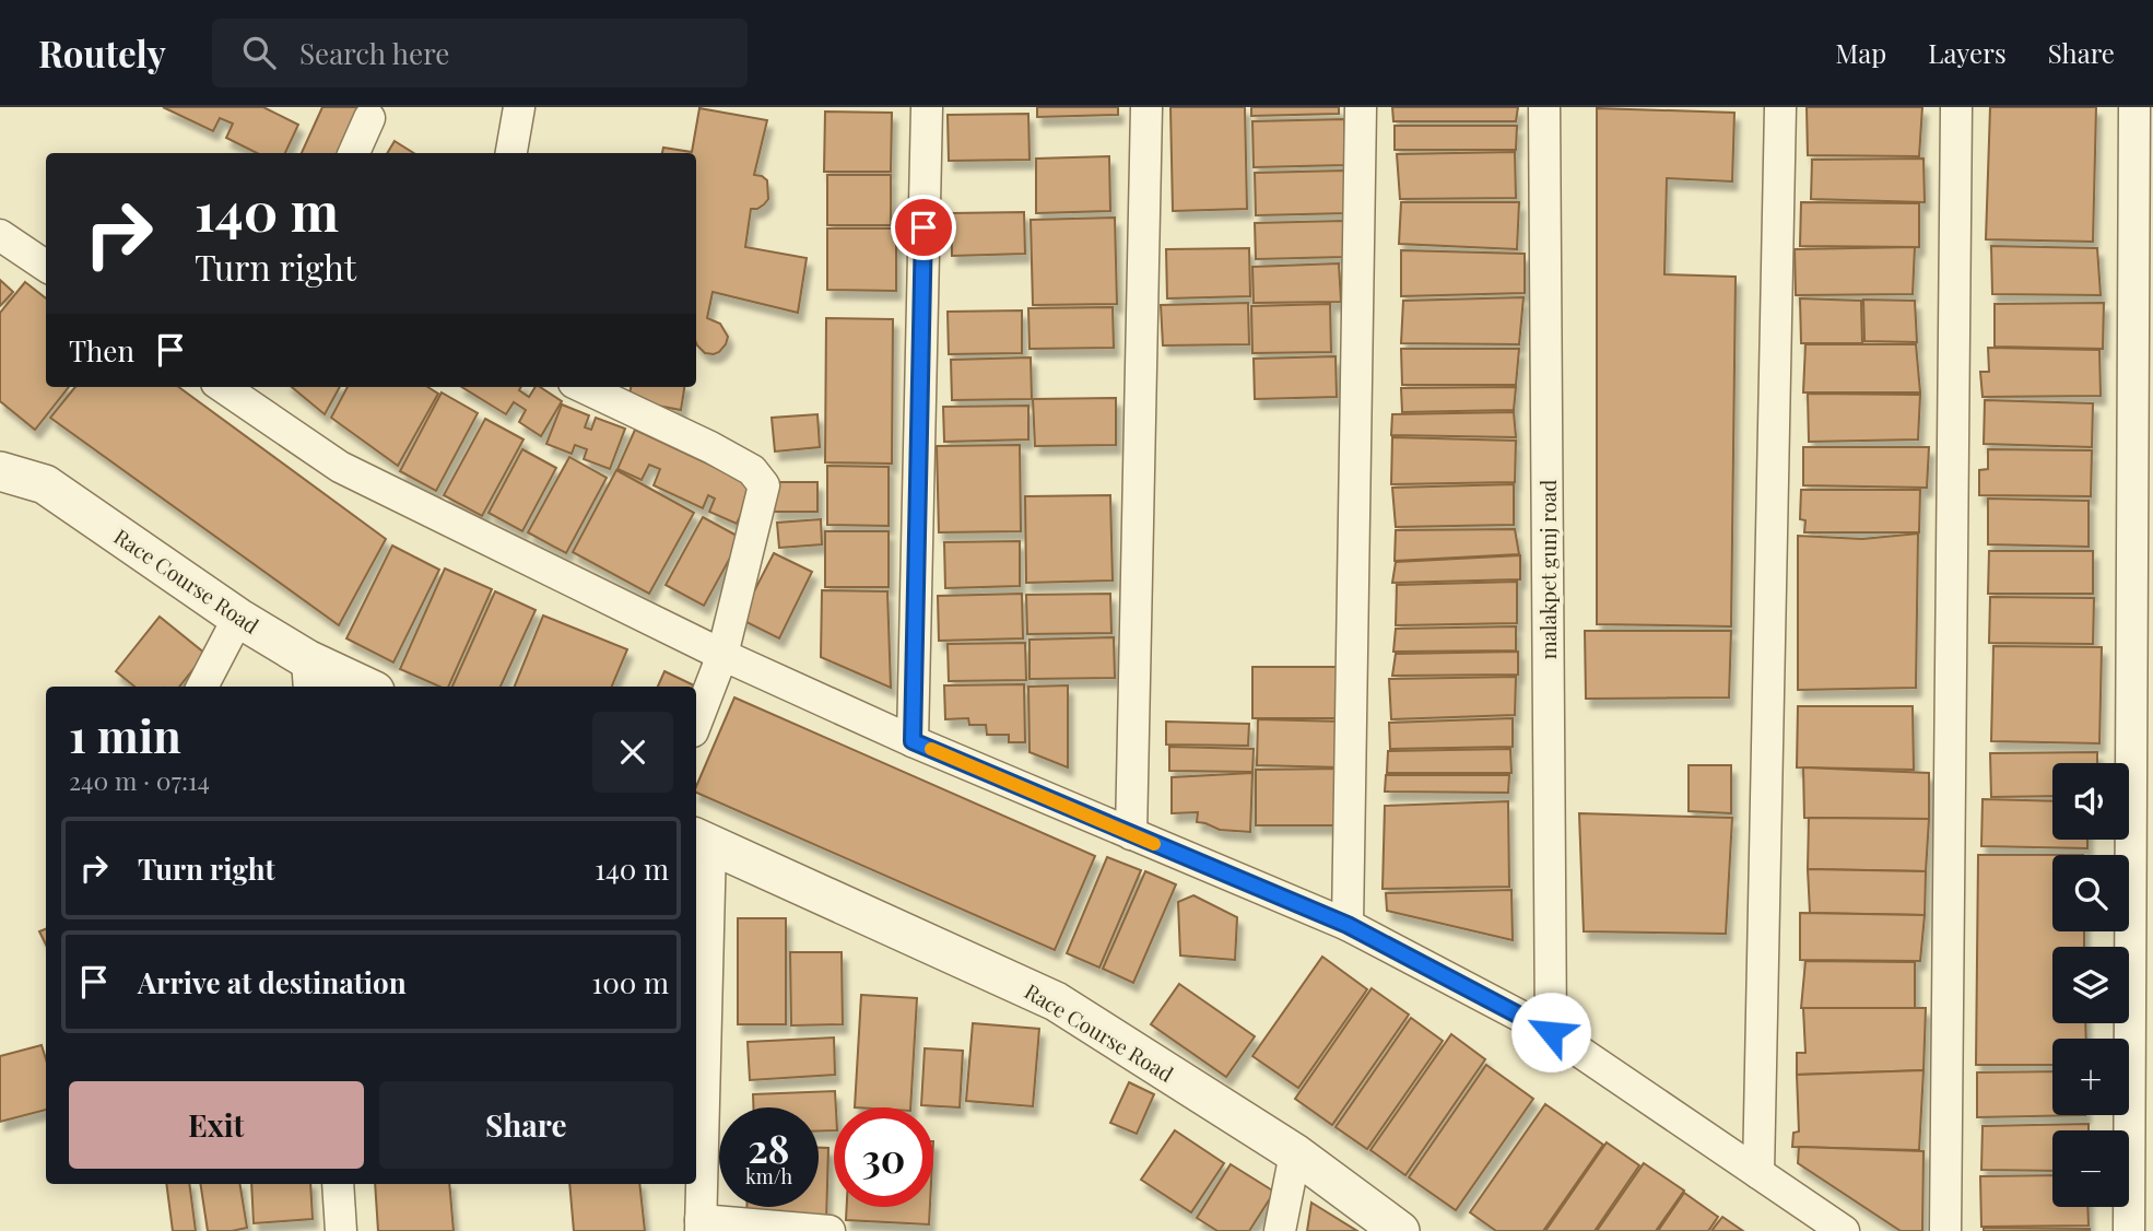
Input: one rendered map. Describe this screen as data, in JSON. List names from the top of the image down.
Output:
{
  "streets": {
    "street": ["malakpet gunj road", "Race Course Road"]
  },
  "page": {
    "header": "Routely",
    "search": "Search here",
    "nav": ["Map", "Layers", "Share"],
    "turn": ["140 m", "Turn right"],
    "then": "Then",
    "heading": ["1 min", "240 m · 07:14"],
    "map_buttons": ["+", "−"],
    "list": [
      {
        "name": "Turn right",
        "value": "140 m"
      },
      {
        "name": "Arrive at destination",
        "value": "100 m"
      }
    ],
    "buttons": ["Exit", "Share"],
    "speed": "28 km/h",
    "limit": "30"
  }
}
